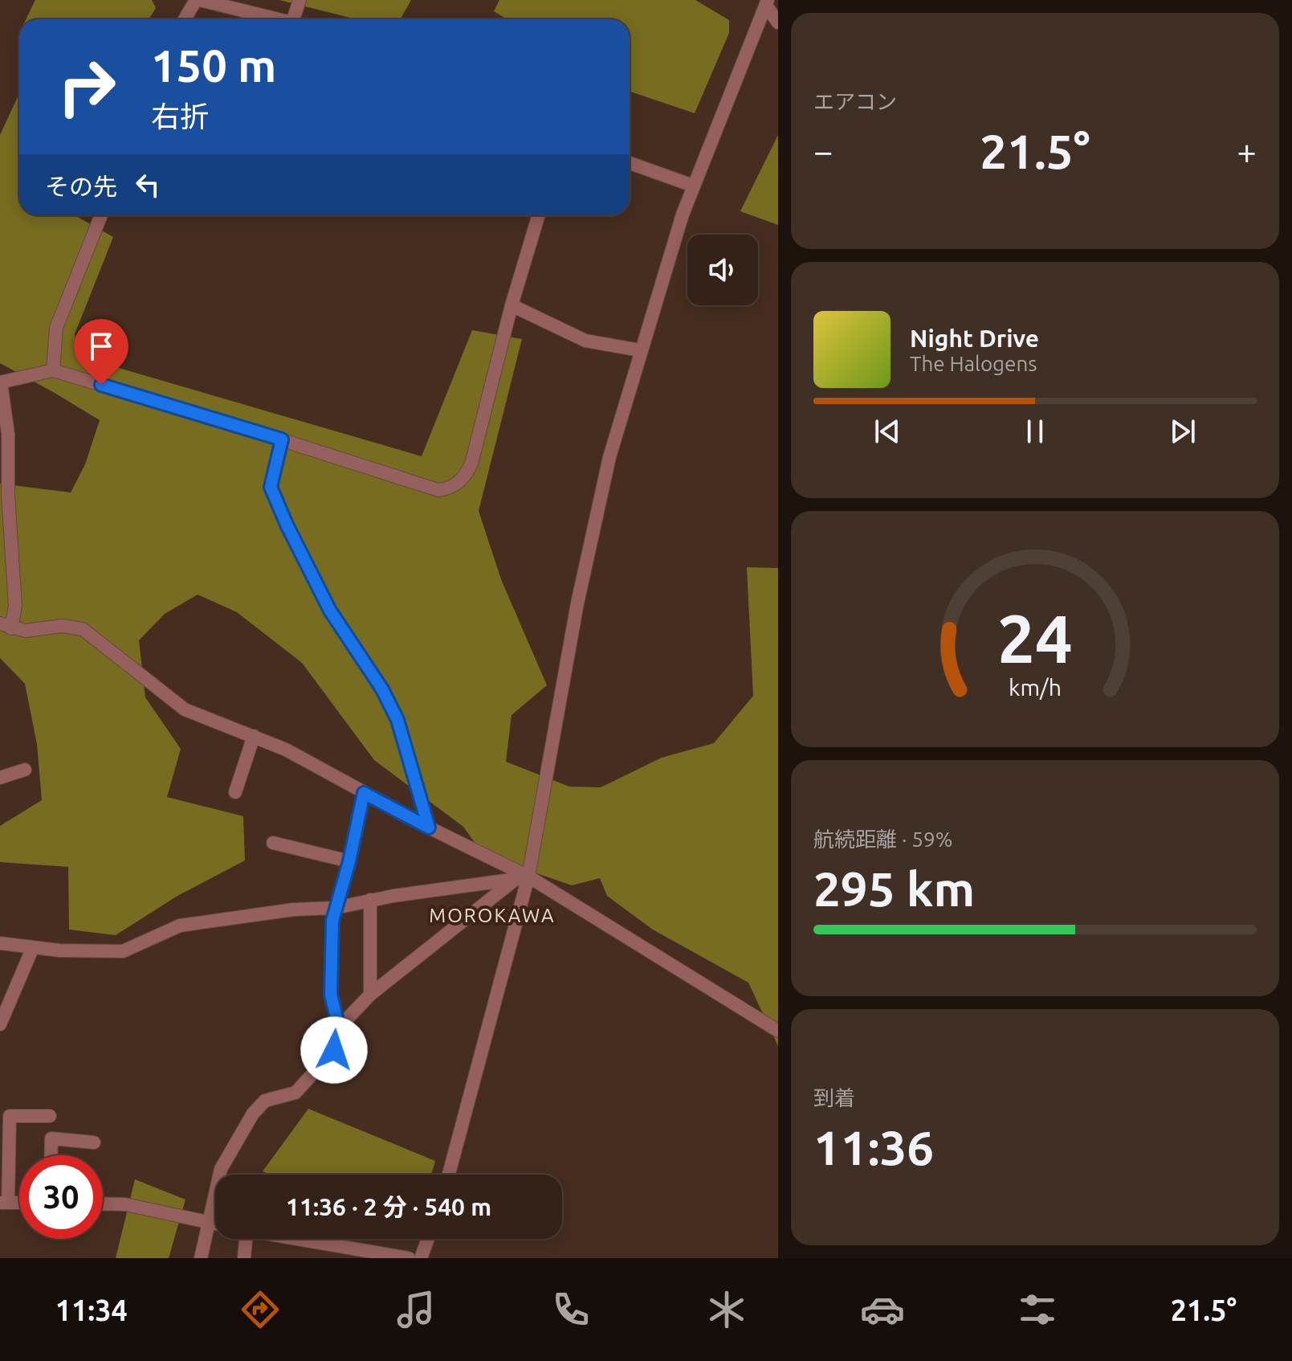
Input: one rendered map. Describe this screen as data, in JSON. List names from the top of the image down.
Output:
{
  "districts": ["MOROKAWA"],
  "page": {
    "tile": [
      "エアコン",
      ["航続距離 · 59%", "295 km"],
      ["到着", "11:36"]
    ],
    "turn": ["150 m", "右折"],
    "heat": ["−", "21.5°", "+"],
    "then": "その先",
    "song": ["Night Drive", "The Halogens"],
    "limit": "30",
    "trip": "11:36 · 2 分 · 540 m",
    "tabs": ["11:34", "21.5°"],
    "gauge": ["24", "km/h"]
  }
}
